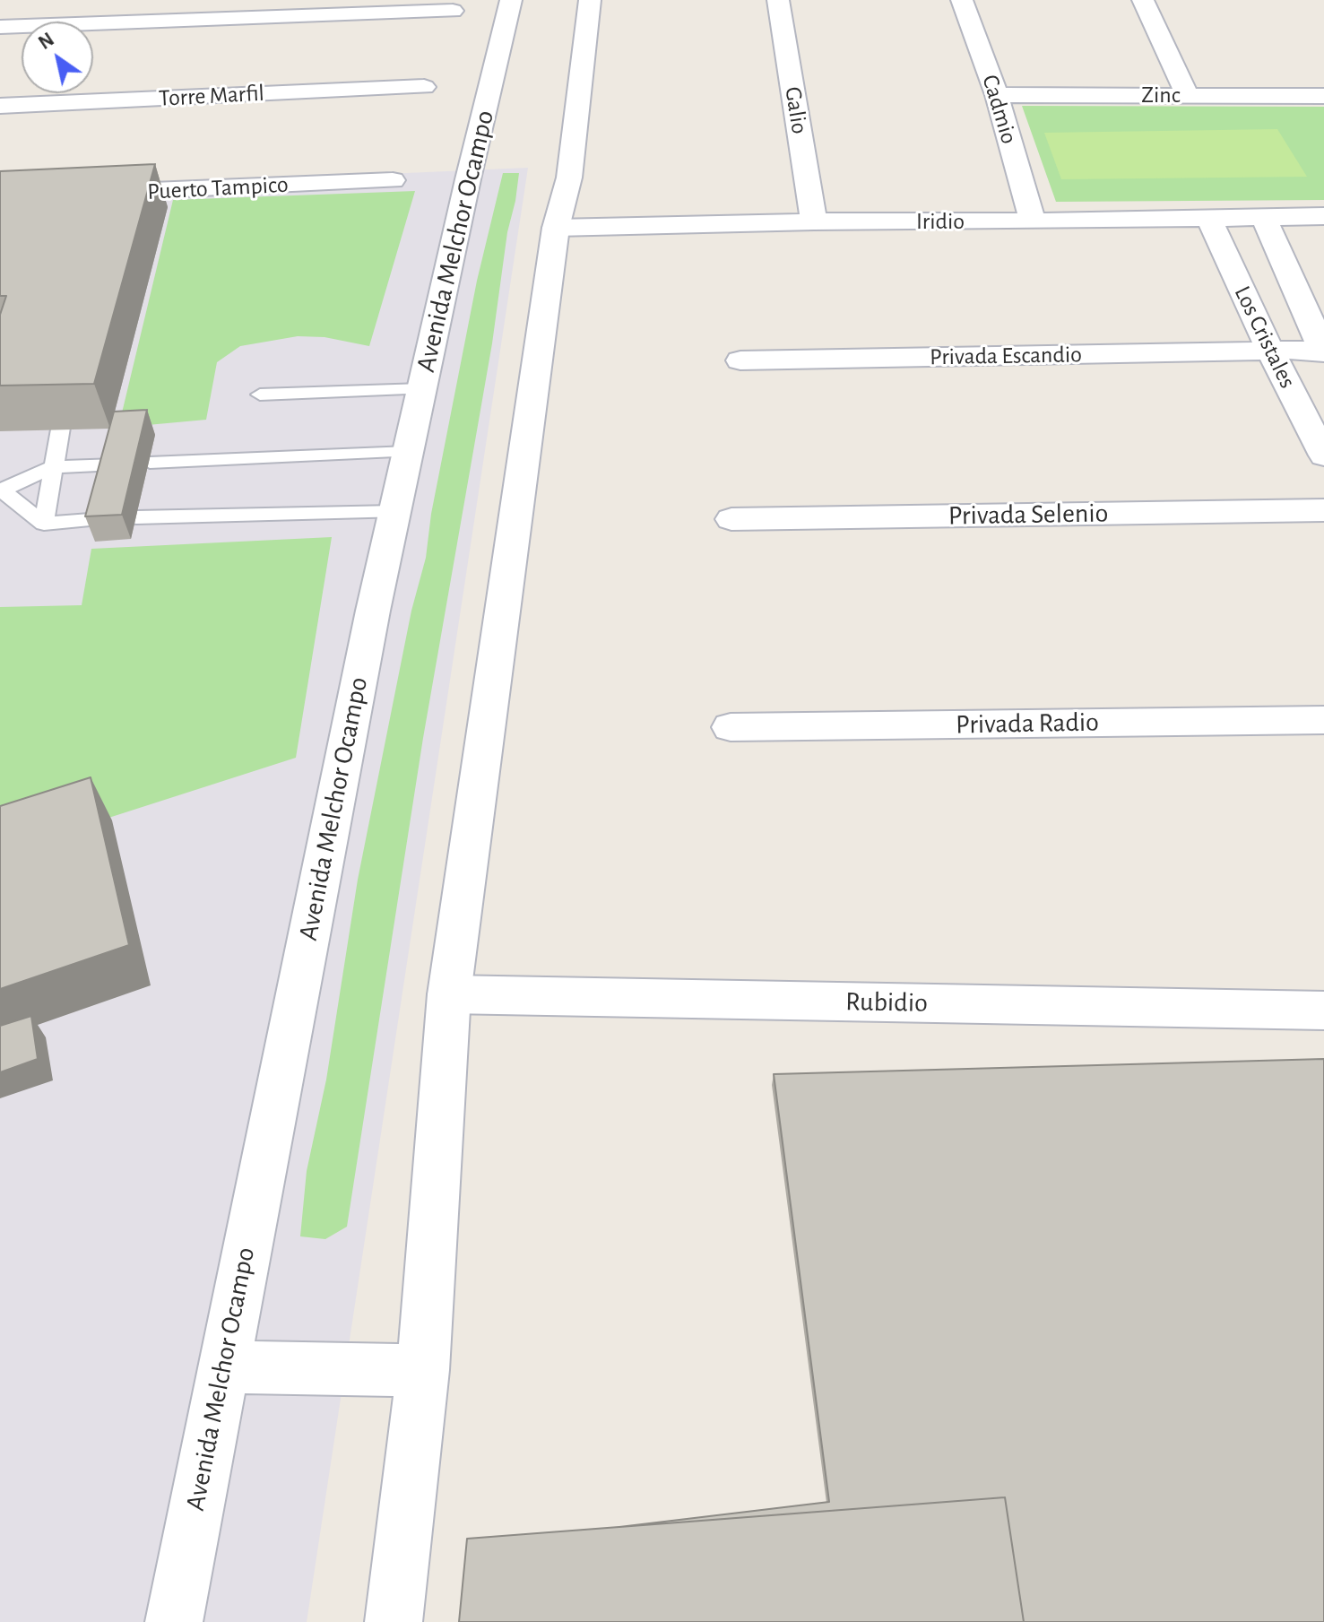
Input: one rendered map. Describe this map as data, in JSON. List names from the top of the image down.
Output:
{
  "streets": {
    "street": [
      "Zinc",
      "Torre Marfil",
      "Cadmio",
      "Galio",
      "Puerto Tampico",
      "Iridio",
      "Avenida Melchor Ocampo",
      "Los Cristales",
      "Privada Escandio",
      "Privada Selenio",
      "Privada Radio",
      "Rubidio"
    ]
  },
  "crossings": [
    ["Zinc", "Cadmio"],
    ["Cadmio", "Iridio"],
    ["Galio", "Iridio"],
    ["Iridio", "Los Cristales"],
    ["Los Cristales", "Privada Escandio"]
  ],
  "north": "top left"
}
